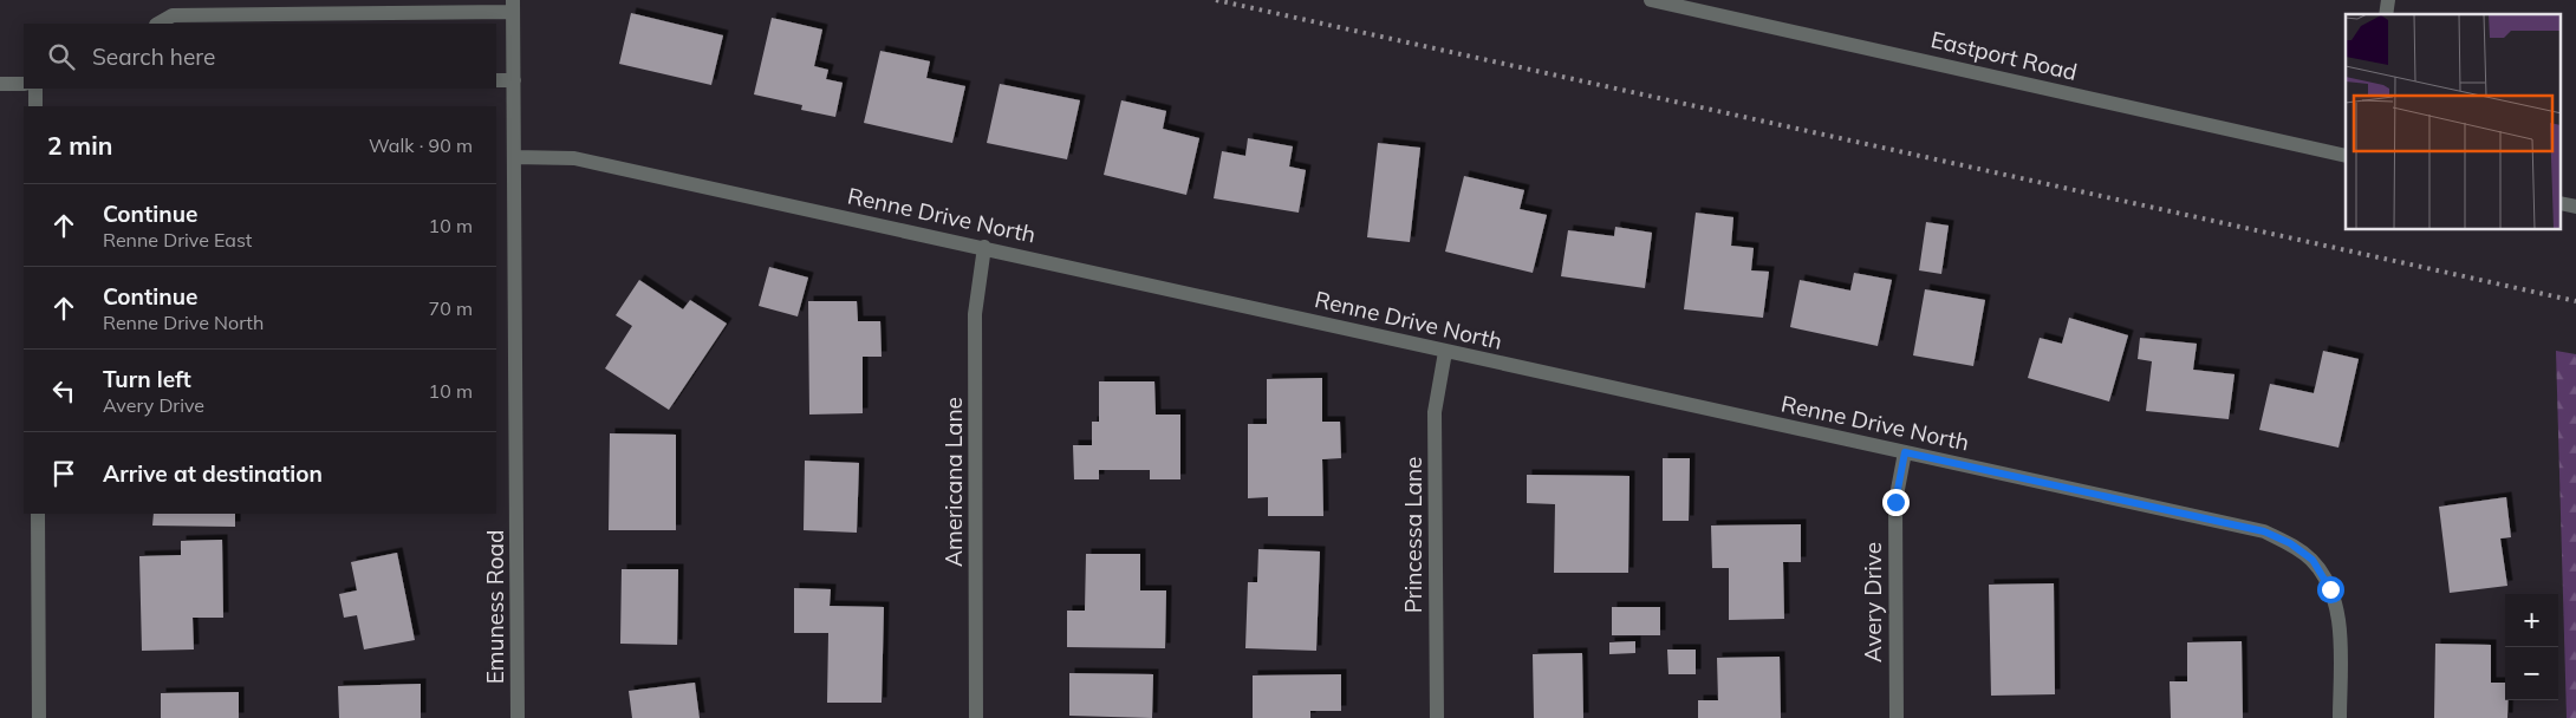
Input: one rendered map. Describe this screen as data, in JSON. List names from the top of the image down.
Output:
{
  "streets": {
    "street": [
      "Eastport Road",
      "Renne Drive North",
      "Americana Lane",
      "Princessa Lane",
      "Avery Drive",
      "Emuness Road"
    ]
  },
  "crossings": [
    ["Renne Drive North", "Americana Lane"],
    ["Renne Drive North", "Princessa Lane"],
    ["Renne Drive North", "Avery Drive"],
    ["Renne Drive North", "Emuness Road"]
  ],
  "page": {
    "search": "Search here",
    "heading": ["2 min", "Walk · 90 m"],
    "list": [
      ["Continue", "Renne Drive East", "10 m"],
      ["Continue", "Renne Drive North", "70 m"],
      ["Turn left", "Avery Drive", "10 m"],
      "Arrive at destination"
    ],
    "map_buttons": ["+", "−"]
  }
}
